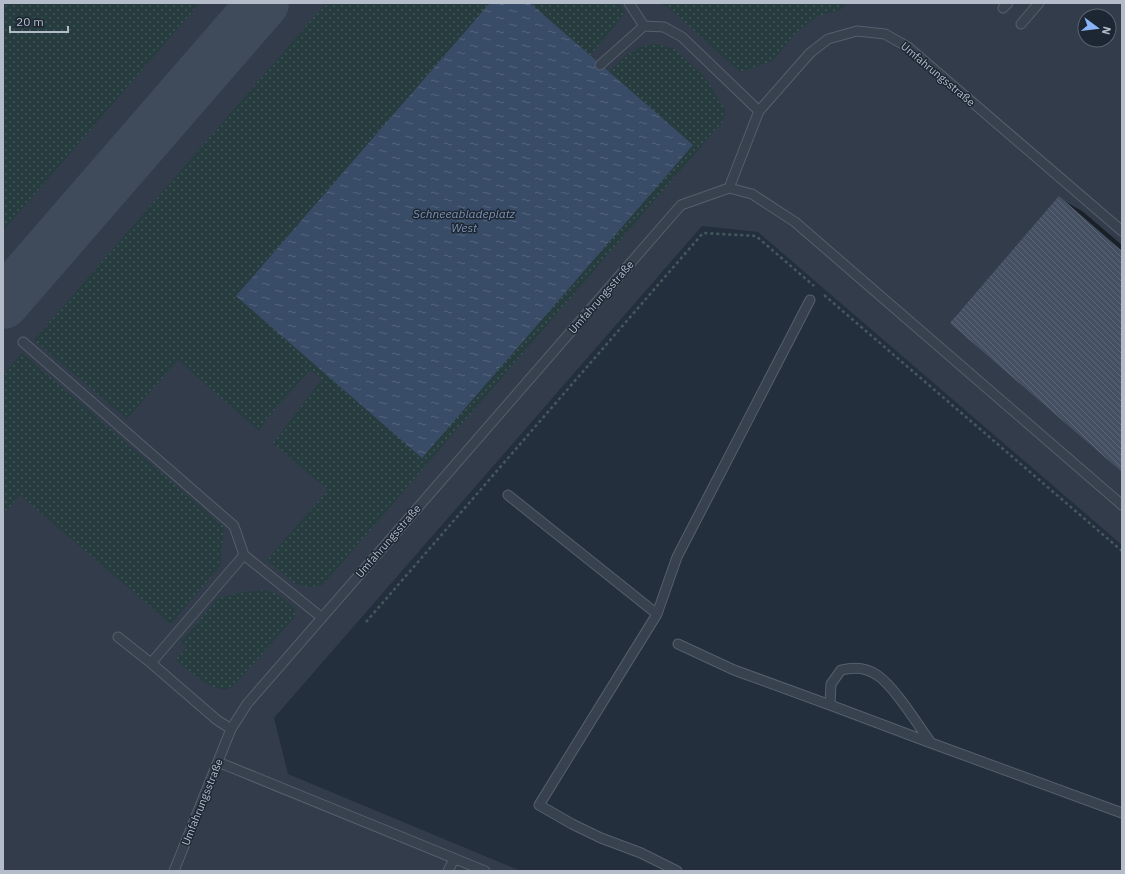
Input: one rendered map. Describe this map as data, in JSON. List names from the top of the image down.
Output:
{
  "streets": {
    "lane": ["Umfahrungsstraße"]
  },
  "water": ["Schneeabladeplatz West"],
  "scale_bar": "20 m",
  "north": "right"
}
